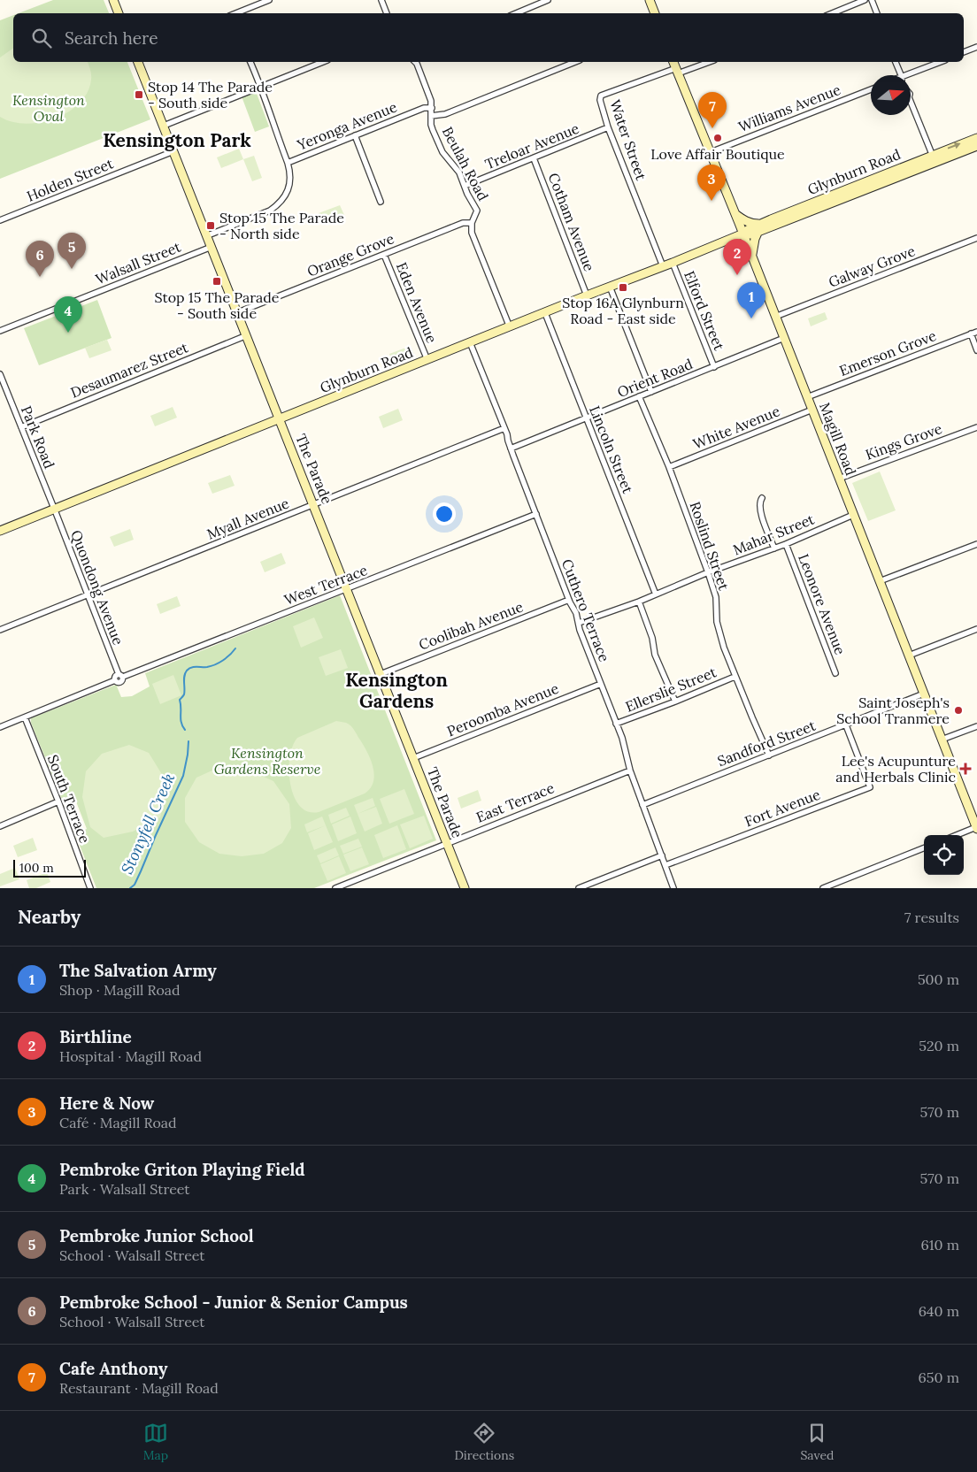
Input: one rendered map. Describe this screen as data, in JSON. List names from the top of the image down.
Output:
{
  "streets": {
    "main road": ["Glynburn Road", "Magill Road", "The Parade"],
    "street": [
      "Williams Avenue",
      "Yeronga Avenue",
      "Water Street",
      "Treloar Avenue",
      "Beulah Road",
      "Holden Street",
      "Cotham Avenue",
      "Orange Grove",
      "Walsall Street",
      "Galway Grove",
      "Eden Avenue",
      "Elford Street",
      "Emerson Grove",
      "Desaumarez Street",
      "Orient Road",
      "White Avenue",
      "Park Road",
      "Kings Grove",
      "Lincoln Street",
      "Myall Avenue",
      "Mahar Street",
      "Roslind Street",
      "West Terrace",
      "Quondong Avenue",
      "Leonore Avenue",
      "Cuthero Terrace",
      "Coolibah Avenue",
      "Ellerslie Street",
      "Peroomba Avenue",
      "Sandford Street",
      "South Terrace",
      "East Terrace",
      "Fort Avenue"
    ]
  },
  "crossings": [
    ["Williams Avenue", "Magill Road"],
    ["Yeronga Avenue", "Beulah Road"],
    ["Yeronga Avenue", "The Parade"],
    ["Water Street", "Treloar Avenue"],
    ["Water Street", "Glynburn Road"],
    ["Water Street", "Magill Road"],
    ["Treloar Avenue", "Beulah Road"],
    ["Treloar Avenue", "Cotham Avenue"],
    ["Beulah Road", "Glynburn Road"],
    ["Beulah Road", "Orange Grove"],
    ["Glynburn Road", "Cotham Avenue"],
    ["Glynburn Road", "Eden Avenue"],
    ["Glynburn Road", "Elford Street"],
    ["Glynburn Road", "Park Road"],
    ["Glynburn Road", "Magill Road"],
    ["Glynburn Road", "Lincoln Street"],
    ["Glynburn Road", "The Parade"],
    ["Glynburn Road", "Quondong Avenue"],
    ["Glynburn Road", "Cuthero Terrace"],
    ["Holden Street", "The Parade"],
    ["Orange Grove", "Eden Avenue"],
    ["Orange Grove", "The Parade"],
    ["Walsall Street", "The Parade"],
    ["Galway Grove", "Magill Road"],
    ["Elford Street", "Orient Road"],
    ["Emerson Grove", "Magill Road"],
    ["Desaumarez Street", "Park Road"],
    ["Desaumarez Street", "The Parade"],
    ["Orient Road", "Magill Road"],
    ["Orient Road", "Lincoln Street"],
    ["Orient Road", "Roslind Street"],
    ["Orient Road", "Cuthero Terrace"],
    ["White Avenue", "Magill Road"],
    ["White Avenue", "Roslind Street"],
    ["Park Road", "Quondong Avenue"],
    ["Magill Road", "Kings Grove"],
    ["Magill Road", "Mahar Street"],
    ["Magill Road", "Sandford Street"],
    ["Lincoln Street", "Mahar Street"],
    ["The Parade", "Myall Avenue"],
    ["The Parade", "West Terrace"],
    ["The Parade", "Coolibah Avenue"],
    ["The Parade", "Peroomba Avenue"],
    ["The Parade", "East Terrace"],
    ["Myall Avenue", "Quondong Avenue"],
    ["Myall Avenue", "Cuthero Terrace"],
    ["Mahar Street", "Roslind Street"],
    ["Mahar Street", "Leonore Avenue"],
    ["Mahar Street", "Cuthero Terrace"],
    ["Roslind Street", "Ellerslie Street"],
    ["Roslind Street", "Sandford Street"],
    ["West Terrace", "Quondong Avenue"],
    ["West Terrace", "Cuthero Terrace"],
    ["Cuthero Terrace", "Coolibah Avenue"],
    ["Cuthero Terrace", "Ellerslie Street"],
    ["Cuthero Terrace", "Peroomba Avenue"],
    ["Cuthero Terrace", "Sandford Street"],
    ["Cuthero Terrace", "East Terrace"],
    ["Cuthero Terrace", "Fort Avenue"],
    ["Sandford Street", "Fort Avenue"]
  ],
  "districts": ["Kensington Park", "Kensington Gardens"],
  "water": ["Stonyfell Creek"],
  "parks": ["Kensington Oval", "Kensington Gardens Reserve"],
  "places": {
    "transit": [
      "Stop 14 The Parade - South side",
      "Stop 15 The Parade - North side",
      "Stop 15 The Parade - South side",
      "Stop 16A Glynburn Road - East side"
    ],
    "other": ["Love Affair Boutique", "Saint Joseph's School Tranmere"],
    "health": ["Lee's Acupunture and Herbals Clinic"]
  },
  "scale_bar": "100 m",
  "north": "right",
  "page": {
    "search": "Search here",
    "pins": [
      "7",
      "3",
      "5",
      "2",
      "6",
      "1",
      "4"
    ],
    "scale": "100 m",
    "heading": ["Nearby", "7 results"],
    "list": [
      {
        "mark": "1",
        "name": "The Salvation Army",
        "note": "Shop · Magill Road",
        "value": "500 m"
      },
      {
        "mark": "2",
        "name": "Birthline",
        "note": "Hospital · Magill Road",
        "value": "520 m"
      },
      {
        "mark": "3",
        "name": "Here & Now",
        "note": "Café · Magill Road",
        "value": "570 m"
      },
      {
        "mark": "4",
        "name": "Pembroke Griton Playing Field",
        "note": "Park · Walsall Street",
        "value": "570 m"
      },
      {
        "mark": "5",
        "name": "Pembroke Junior School",
        "note": "School · Walsall Street",
        "value": "610 m"
      },
      {
        "mark": "6",
        "name": "Pembroke School - Junior & Senior Campus",
        "note": "School · Walsall Street",
        "value": "640 m"
      },
      {
        "mark": "7",
        "name": "Cafe Anthony",
        "note": "Restaurant · Magill Road",
        "value": "650 m"
      }
    ],
    "nav": ["Map", "Directions", "Saved"]
  }
}
